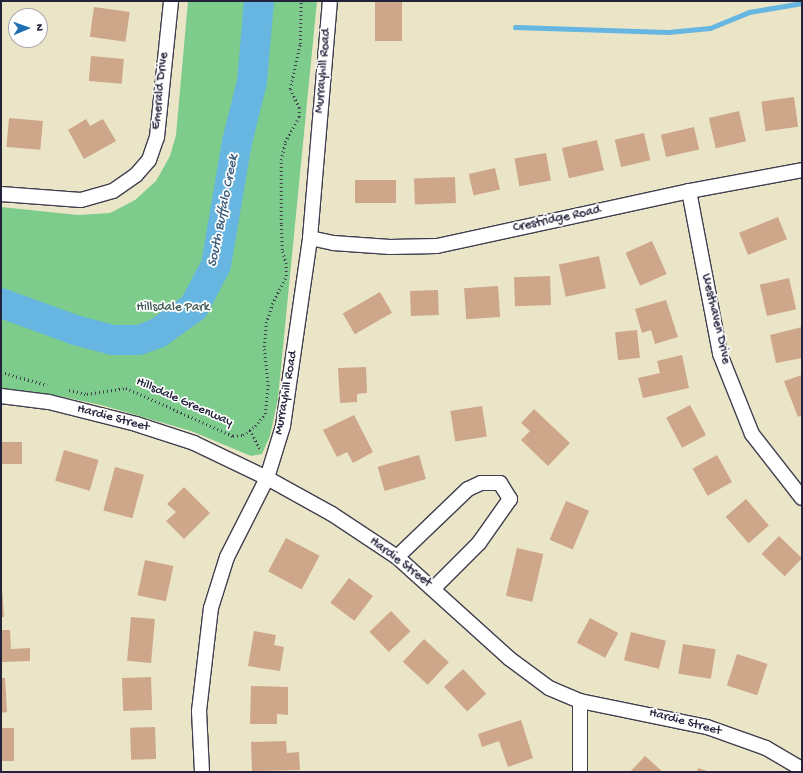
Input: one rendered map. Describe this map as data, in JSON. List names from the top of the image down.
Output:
{
  "streets": {
    "street": [
      "Murrayhill Road",
      "Emerald Drive",
      "Crestridge Road",
      "Westhaven Drive",
      "Hardie Street"
    ],
    "path": ["Hillsdale Greenway"]
  },
  "crossings": [
    ["Murrayhill Road", "Crestridge Road"],
    ["Murrayhill Road", "Hardie Street"],
    ["Crestridge Road", "Westhaven Drive"]
  ],
  "water": ["South Buffalo Creek"],
  "parks": ["Hillsdale Park"],
  "north": "right"
}
